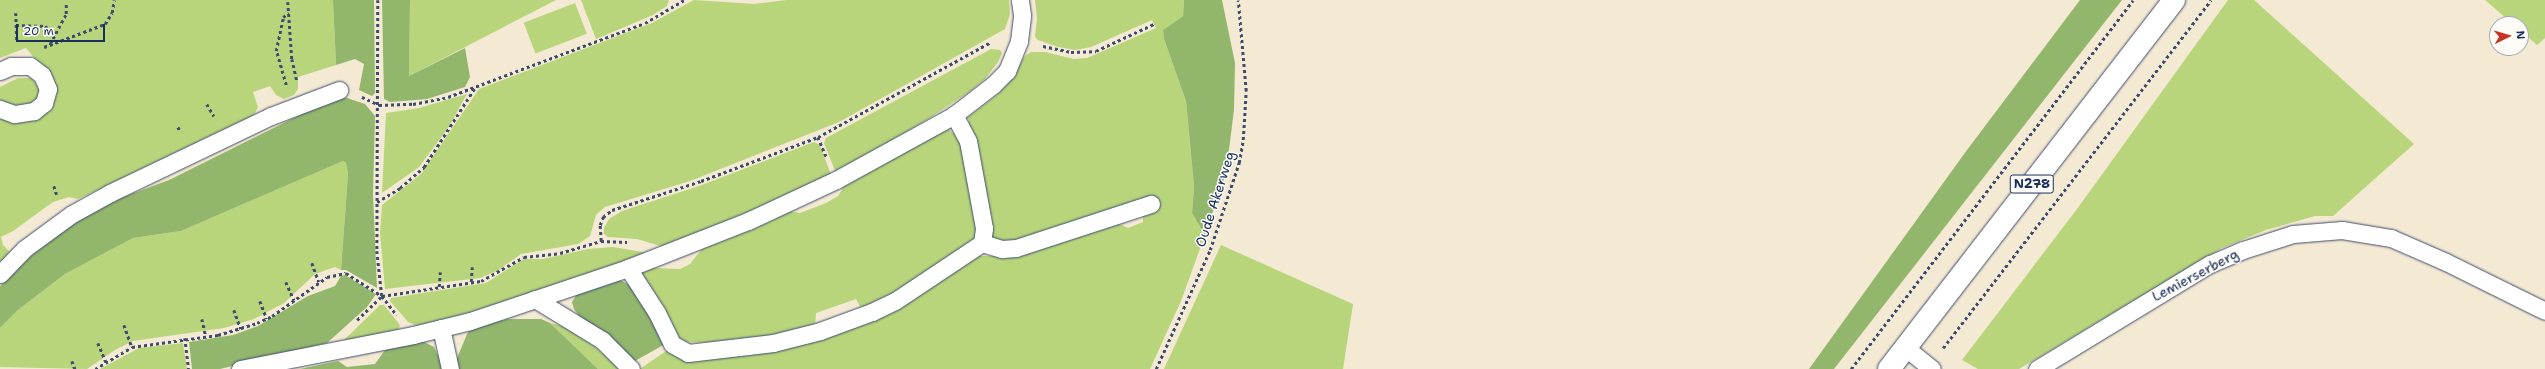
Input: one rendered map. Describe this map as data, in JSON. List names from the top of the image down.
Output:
{
  "streets": {
    "main road": ["N278"],
    "lane": ["Lemierserberg"],
    "path": ["Oude Akerweg"]
  },
  "scale_bar": "20 m",
  "north": "right"
}
